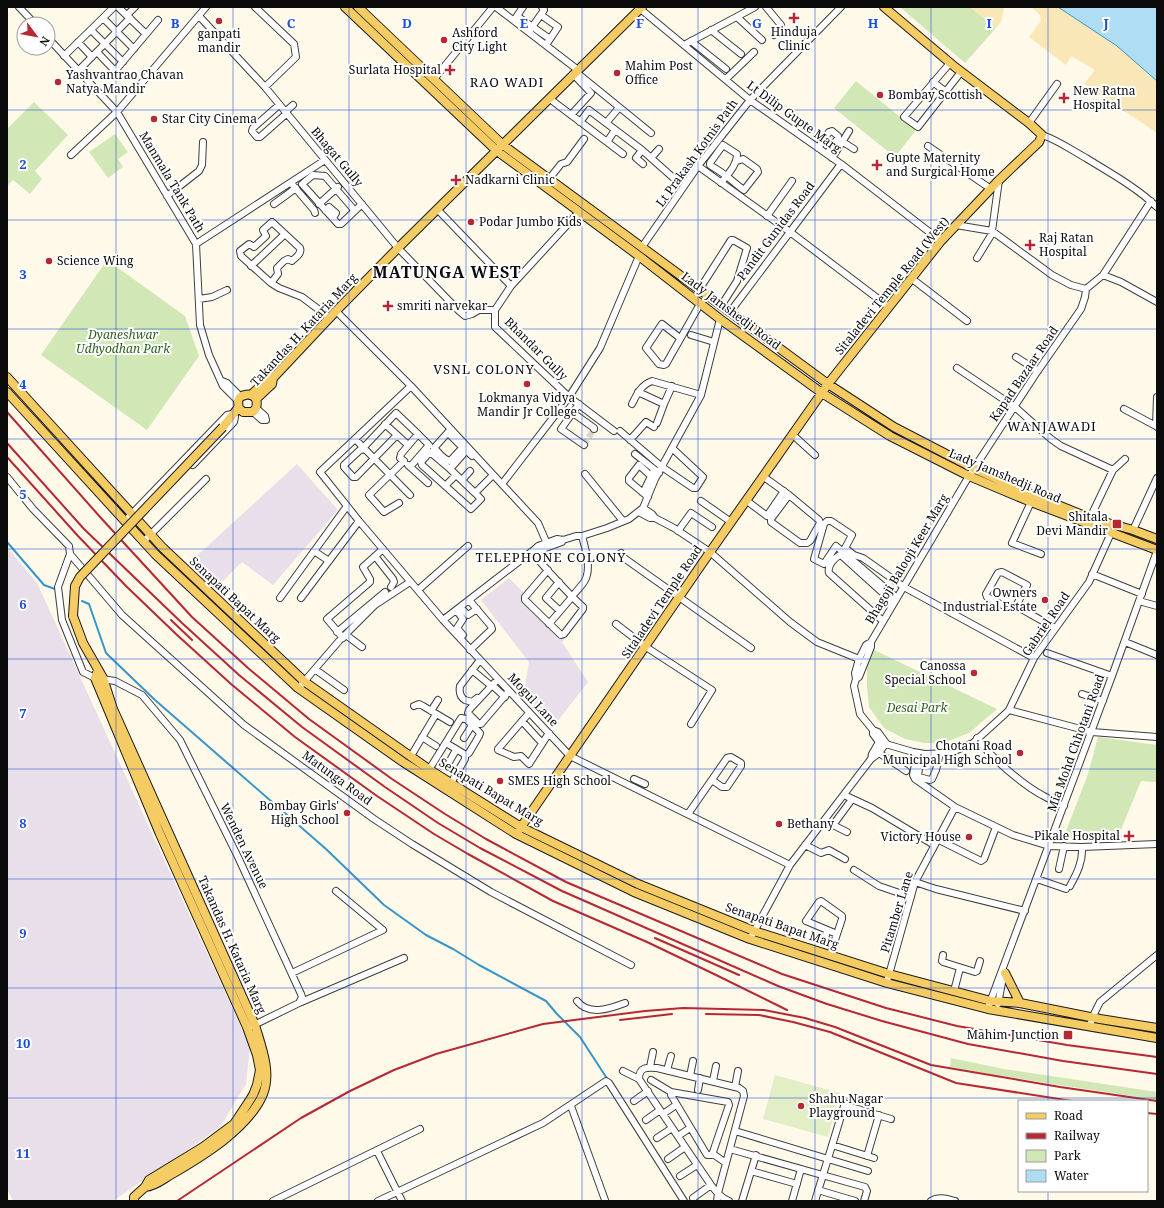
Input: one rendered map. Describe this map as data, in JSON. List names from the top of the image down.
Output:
{
  "streets": {
    "main road": [
      "Sitaladevi Temple Road (West)",
      "Lady Jamshedji Road",
      "Takandas H. Kataria Marg",
      "Senapati Bapat Marg",
      "Sitaladevi Temple Road"
    ],
    "street": [
      "Lt Dilip Gupte Marg",
      "Lt Prakash Kotnis Path",
      "Bhagat Gully",
      "Manmala Tank Path",
      "Pandit Gunidas Road",
      "Bhandar Gully",
      "Kapad Bazaar Road",
      "Bhagoji Balooji Keer Marg",
      "Gabriel Road",
      "Mogul Lane",
      "Mia Mohd Chhotani Road",
      "Matunga Road",
      "Wenden Avenue",
      "Pitamber Lane"
    ]
  },
  "crossings": [
    ["Lt Dilip Gupte Marg", "Lt Prakash Kotnis Path"],
    ["Lt Dilip Gupte Marg", "Pandit Gunidas Road"],
    ["Lt Dilip Gupte Marg", "Sitaladevi Temple Road (West)"],
    ["Lt Dilip Gupte Marg", "Takandas H. Kataria Marg"],
    ["Lt Prakash Kotnis Path", "Lady Jamshedji Road"],
    ["Bhagat Gully", "Takandas H. Kataria Marg"],
    ["Bhagat Gully", "Bhandar Gully"],
    ["Manmala Tank Path", "Takandas H. Kataria Marg"],
    ["Pandit Gunidas Road", "Lady Jamshedji Road"],
    ["Sitaladevi Temple Road (West)", "Lady Jamshedji Road"],
    ["Sitaladevi Temple Road (West)", "Sitaladevi Temple Road"],
    ["Lady Jamshedji Road", "Takandas H. Kataria Marg"],
    ["Lady Jamshedji Road", "Bhandar Gully"],
    ["Lady Jamshedji Road", "Kapad Bazaar Road"],
    ["Lady Jamshedji Road", "Bhagoji Balooji Keer Marg"],
    ["Lady Jamshedji Road", "Sitaladevi Temple Road"],
    ["Lady Jamshedji Road", "Gabriel Road"],
    ["Lady Jamshedji Road", "Mia Mohd Chhotani Road"],
    ["Takandas H. Kataria Marg", "Wenden Avenue"],
    ["Kapad Bazaar Road", "Bhagoji Balooji Keer Marg"],
    ["Senapati Bapat Marg", "Sitaladevi Temple Road"],
    ["Senapati Bapat Marg", "Mia Mohd Chhotani Road"],
    ["Senapati Bapat Marg", "Pitamber Lane"],
    ["Sitaladevi Temple Road", "Mogul Lane"],
    ["Matunga Road", "Wenden Avenue"]
  ],
  "districts": [
    "RAO WADI",
    "MATUNGA WEST",
    "VSNL COLONY",
    "WANJAWADI",
    "TELEPHONE COLONY"
  ],
  "parks": ["Dyaneshwar Udhyodhan Park", "Desai Park"],
  "places": {
    "health": [
      "Hinduja Clinic",
      "Surlata Hospital",
      "New Ratna Hospital",
      "Gupte Maternity and Surgical Home",
      "Nadkarni Clinic",
      "Raj Ratan Hospital",
      "smriti narvekar",
      "Pikale Hospital"
    ],
    "other": [
      "ganpati mandir",
      "Ashford City Light",
      "Mahim Post Office",
      "Yashvantrao Chavan Natya Mandir",
      "Bombay Scottish",
      "Star City Cinema",
      "Podar Jumbo Kids",
      "Science Wing",
      "Lokmanya Vidya Mandir Jr College",
      "Owners Industrial Estate",
      "Canossa Special School",
      "Chotani Road Municipal High School",
      "SMES High School",
      "Bombay Girls' High School",
      "Bethany",
      "Victory House",
      "Shahu Nagar Playground"
    ],
    "transit": ["Shitala Devi Mandir", "Mahim Junction"]
  },
  "legend": [
    "Road",
    "Railway",
    "Park",
    "Water"
  ],
  "north": "bottom right",
  "grid": {
    "columns": [
      "B",
      "C",
      "D",
      "E",
      "F",
      "G",
      "H",
      "I",
      "J"
    ],
    "rows": [
      "2",
      "3",
      "4",
      "5",
      "6",
      "7",
      "8",
      "9",
      "10",
      "11"
    ]
  }
}
